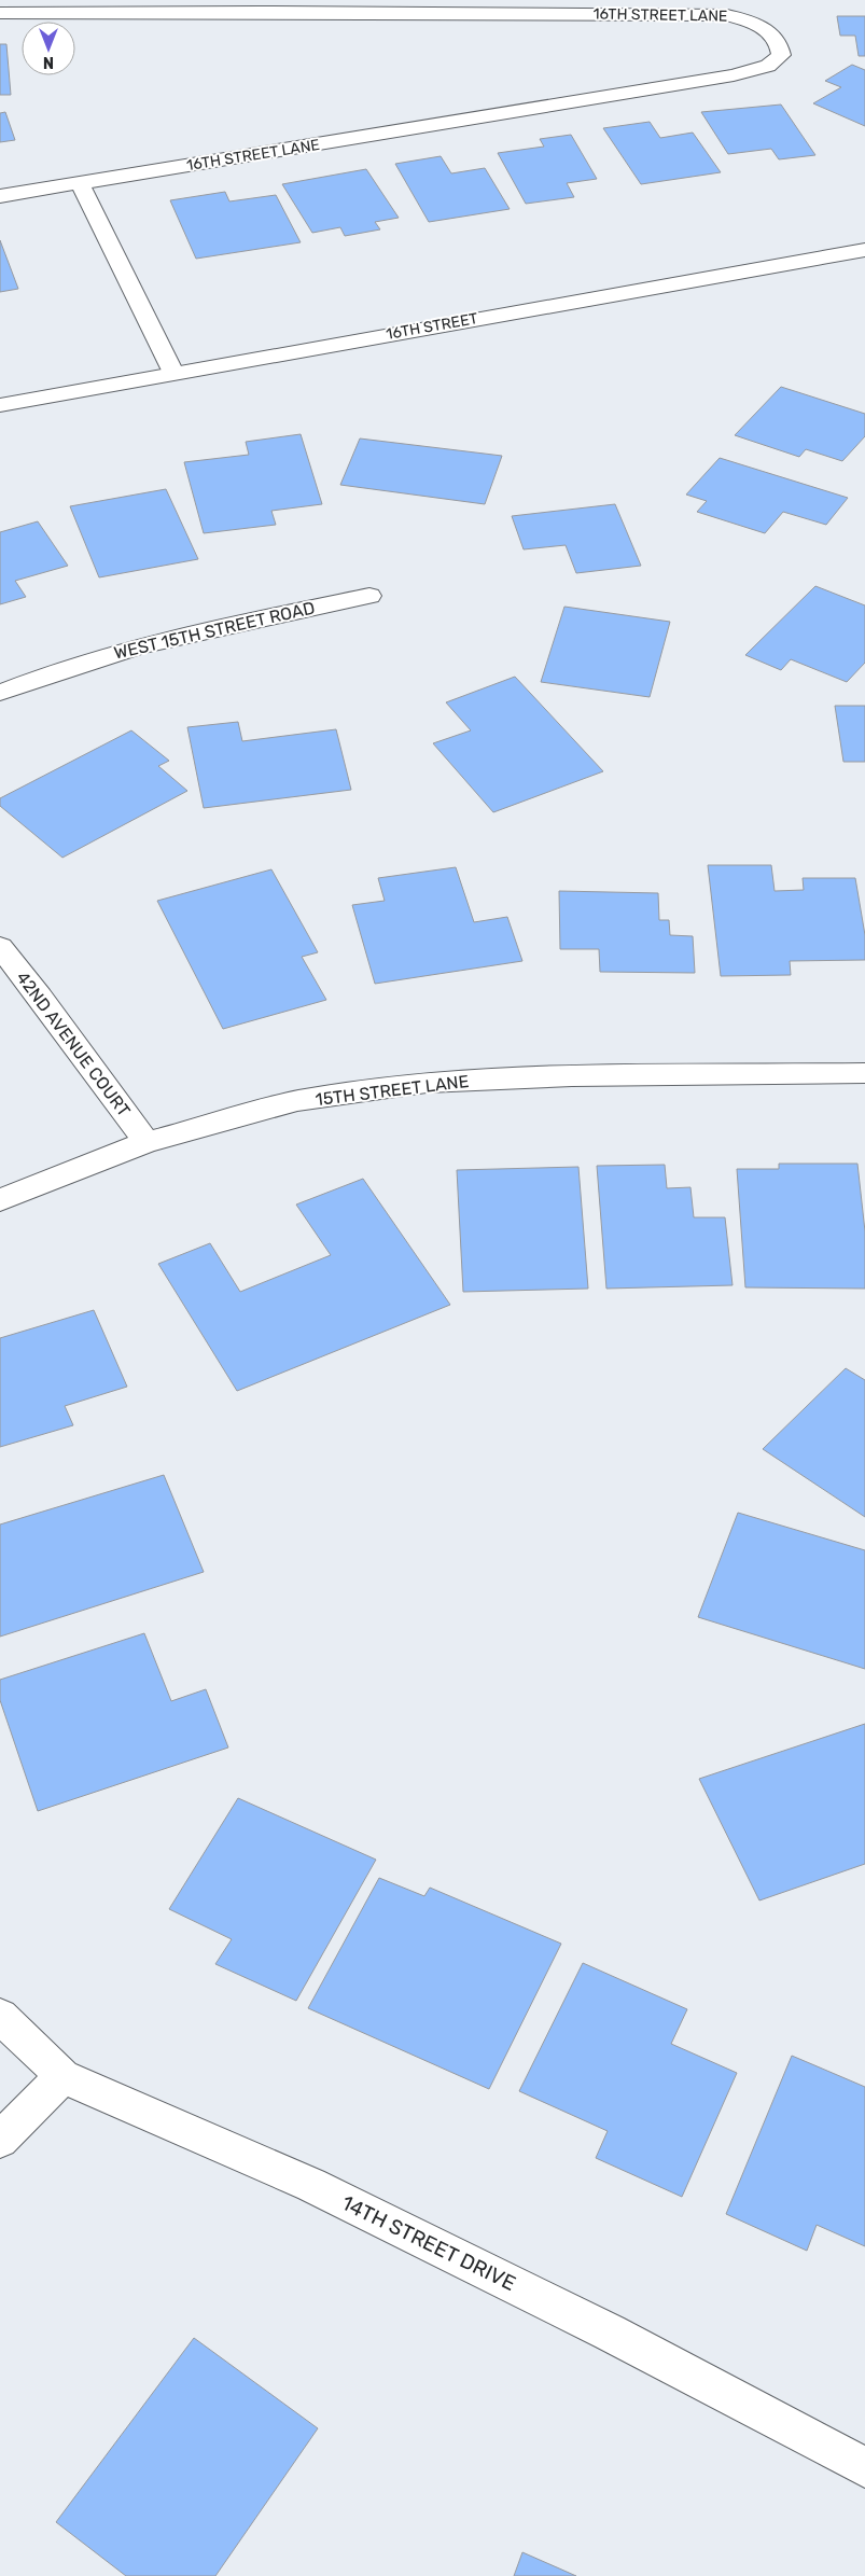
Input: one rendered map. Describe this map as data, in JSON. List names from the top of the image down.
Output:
{
  "streets": {
    "street": [
      "16TH STREET LANE",
      "16TH STREET",
      "WEST 15TH STREET ROAD",
      "42ND AVENUE COURT",
      "15TH STREET LANE",
      "14TH STREET DRIVE"
    ]
  },
  "crossings": [
    ["42ND AVENUE COURT", "15TH STREET LANE"]
  ],
  "north": "bottom"
}
